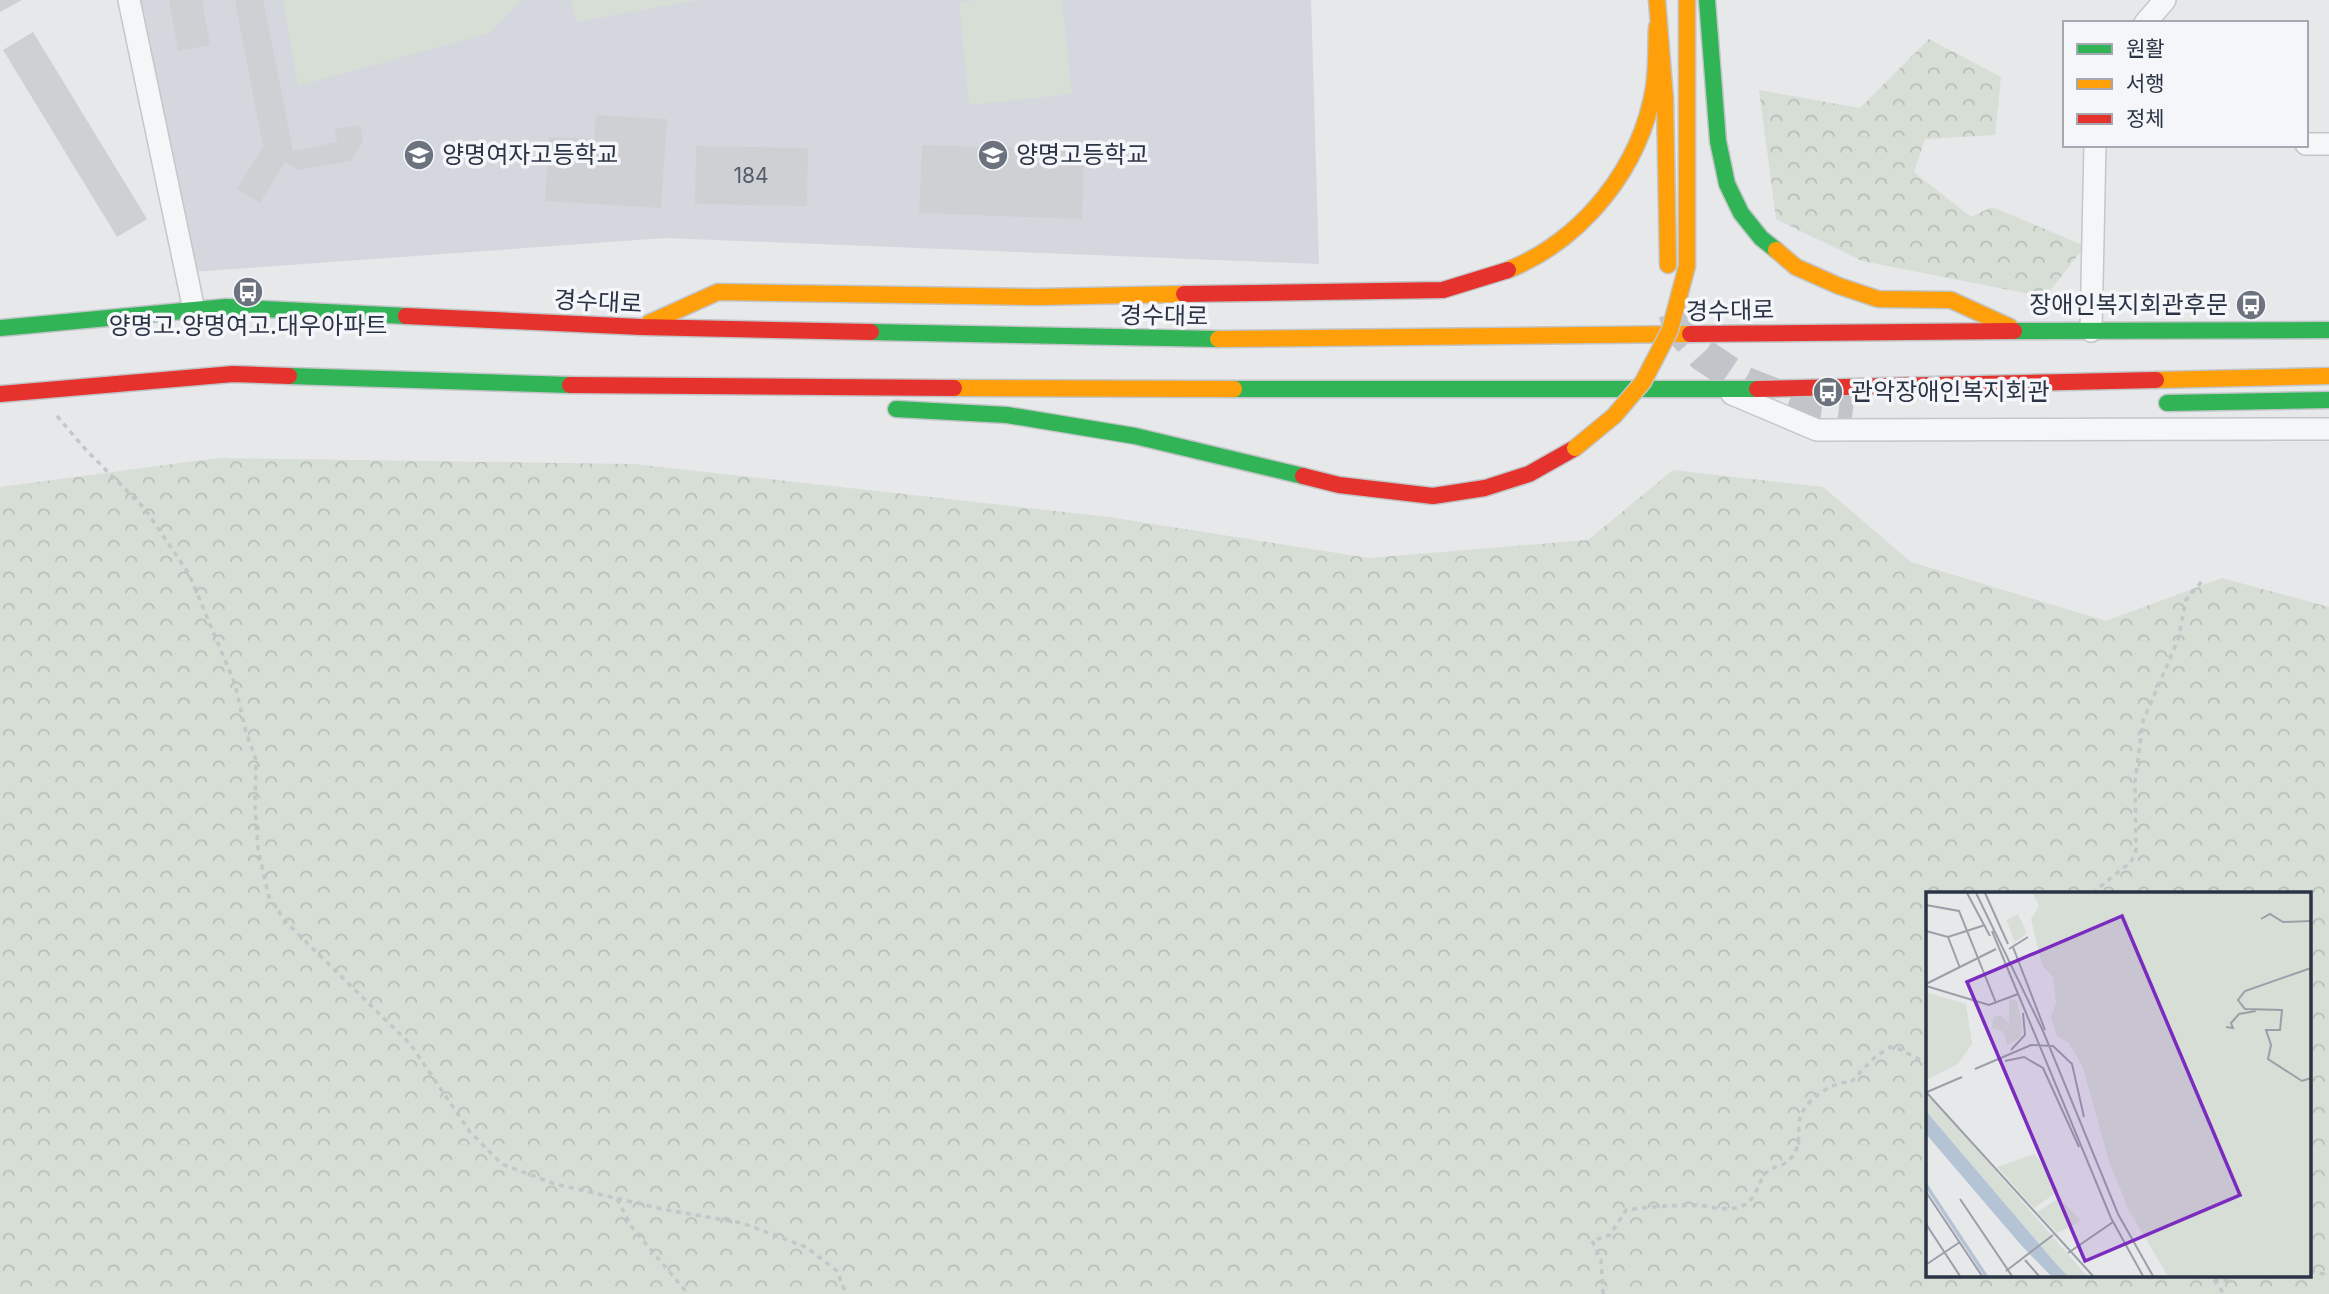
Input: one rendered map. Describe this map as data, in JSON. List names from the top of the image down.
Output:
{
  "streets": {
    "main road": ["경수대로"]
  },
  "places": {
    "school or university": ["양명여자고등학교", "양명고등학교"],
    "bus stop": ["양명고.양명여고.대우아파트", "장애인복지회관후문", "관악장애인복지회관"]
  },
  "house_numbers": ["184"],
  "legend": ["원활", "서행", "정체"]
}
